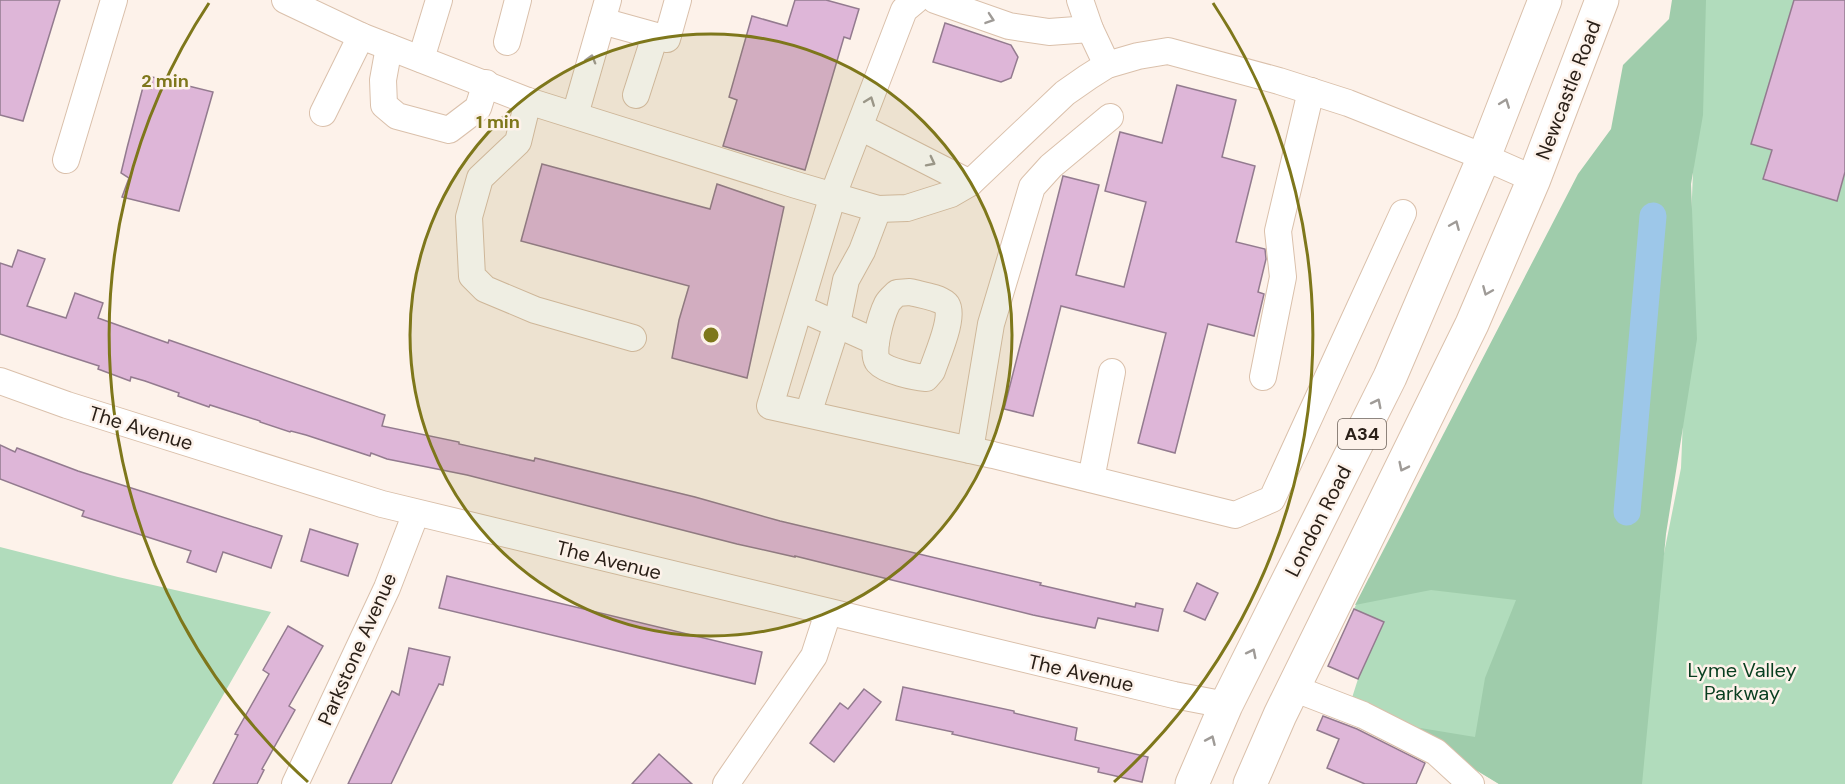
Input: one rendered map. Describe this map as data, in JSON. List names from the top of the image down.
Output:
{
  "streets": {
    "highway": ["Newcastle Road", "A34", "London Road"],
    "street": ["The Avenue", "Parkstone Avenue"]
  },
  "crossings": [
    ["Newcastle Road", "A34"],
    ["The Avenue", "London Road"],
    ["The Avenue", "Parkstone Avenue"],
    ["A34", "London Road"]
  ],
  "parks": ["Lyme Valley Parkway"],
  "rings": ["2 min", "1 min"]
}
